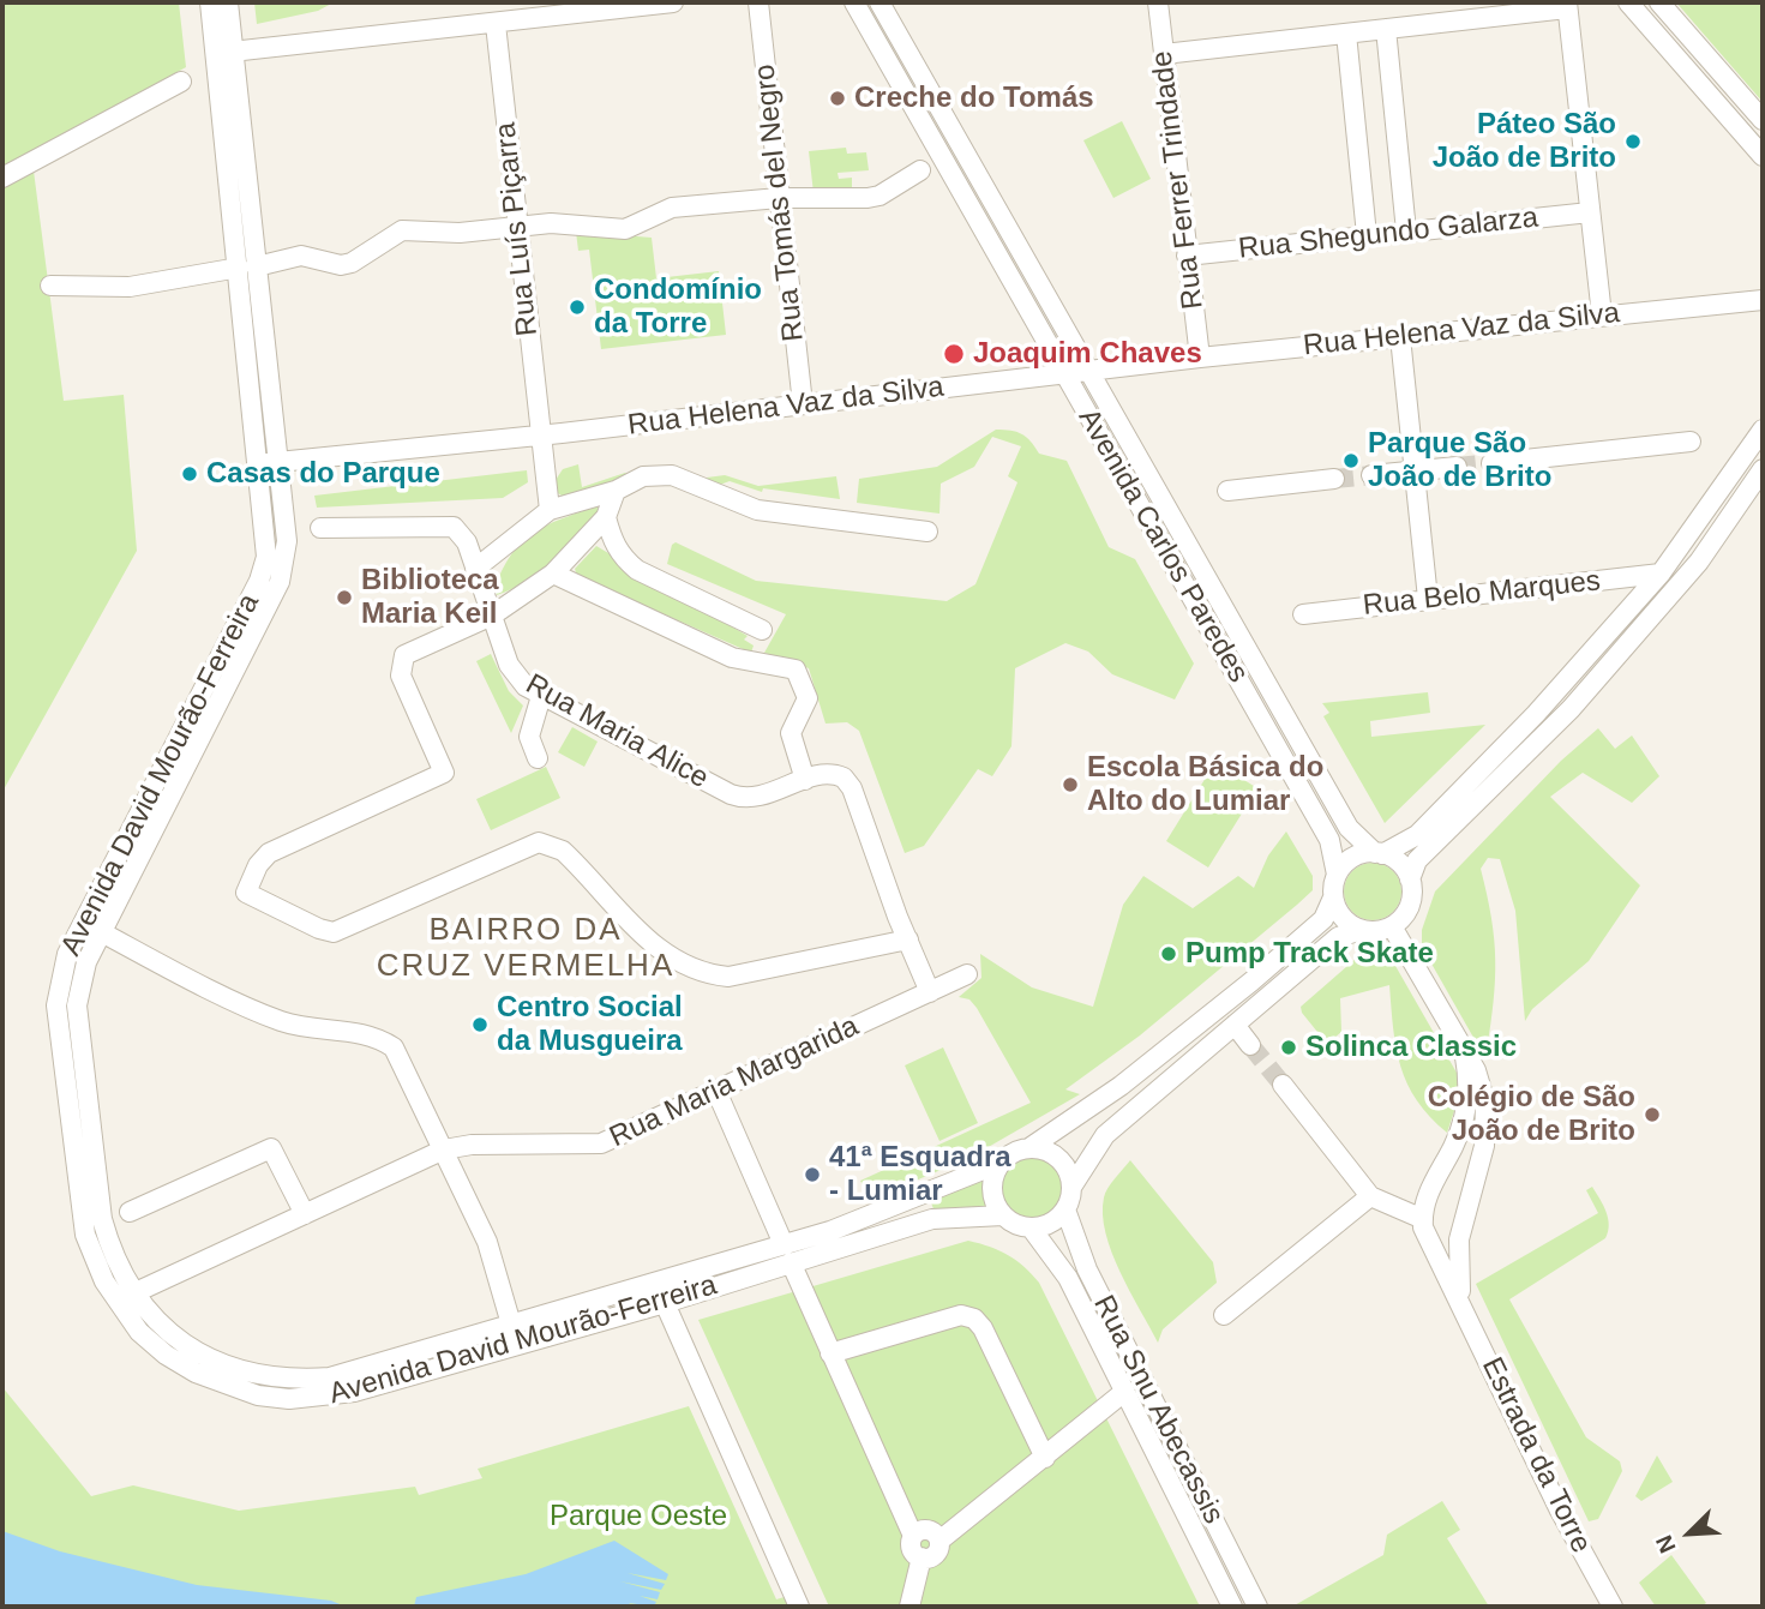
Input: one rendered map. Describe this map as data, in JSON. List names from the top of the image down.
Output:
{
  "streets": {
    "street": [
      "Rua Ferrer Trindade",
      "Rua Tomás del Negro",
      "Rua Luís Piçarra",
      "Rua Shegundo Galarza",
      "Rua Helena Vaz da Silva",
      "Avenida Carlos Paredes",
      "Rua Belo Marques",
      "Rua Maria Alice",
      "Avenida David Mourão-Ferreira",
      "Rua Maria Margarida",
      "Rua Snu Abecassis",
      "Estrada da Torre"
    ]
  },
  "crossings": [
    ["Rua Ferrer Trindade", "Rua Shegundo Galarza"],
    ["Rua Ferrer Trindade", "Rua Helena Vaz da Silva"],
    ["Rua Tomás del Negro", "Rua Helena Vaz da Silva"],
    ["Rua Luís Piçarra", "Rua Helena Vaz da Silva"],
    ["Rua Helena Vaz da Silva", "Avenida Carlos Paredes"],
    ["Rua Helena Vaz da Silva", "Avenida David Mourão-Ferreira"],
    ["Avenida Carlos Paredes", "Estrada da Torre"],
    ["Avenida David Mourão-Ferreira", "Rua Maria Margarida"],
    ["Avenida David Mourão-Ferreira", "Rua Snu Abecassis"]
  ],
  "districts": ["BAIRRO DA CRUZ VERMELHA"],
  "parks": ["Parque Oeste"],
  "places": [
    "Creche do Tomás",
    "Páteo São João de Brito",
    "Condomínio da Torre",
    "Joaquim Chaves",
    "Parque São João de Brito",
    "Casas do Parque",
    "Biblioteca Maria Keil",
    "Escola Básica do Alto do Lumiar",
    "Pump Track Skate",
    "Centro Social da Musgueira",
    "Solinca Classic",
    "Colégio de São João de Brito",
    "41ª Esquadra - Lumiar"
  ],
  "north": "bottom left"
}
